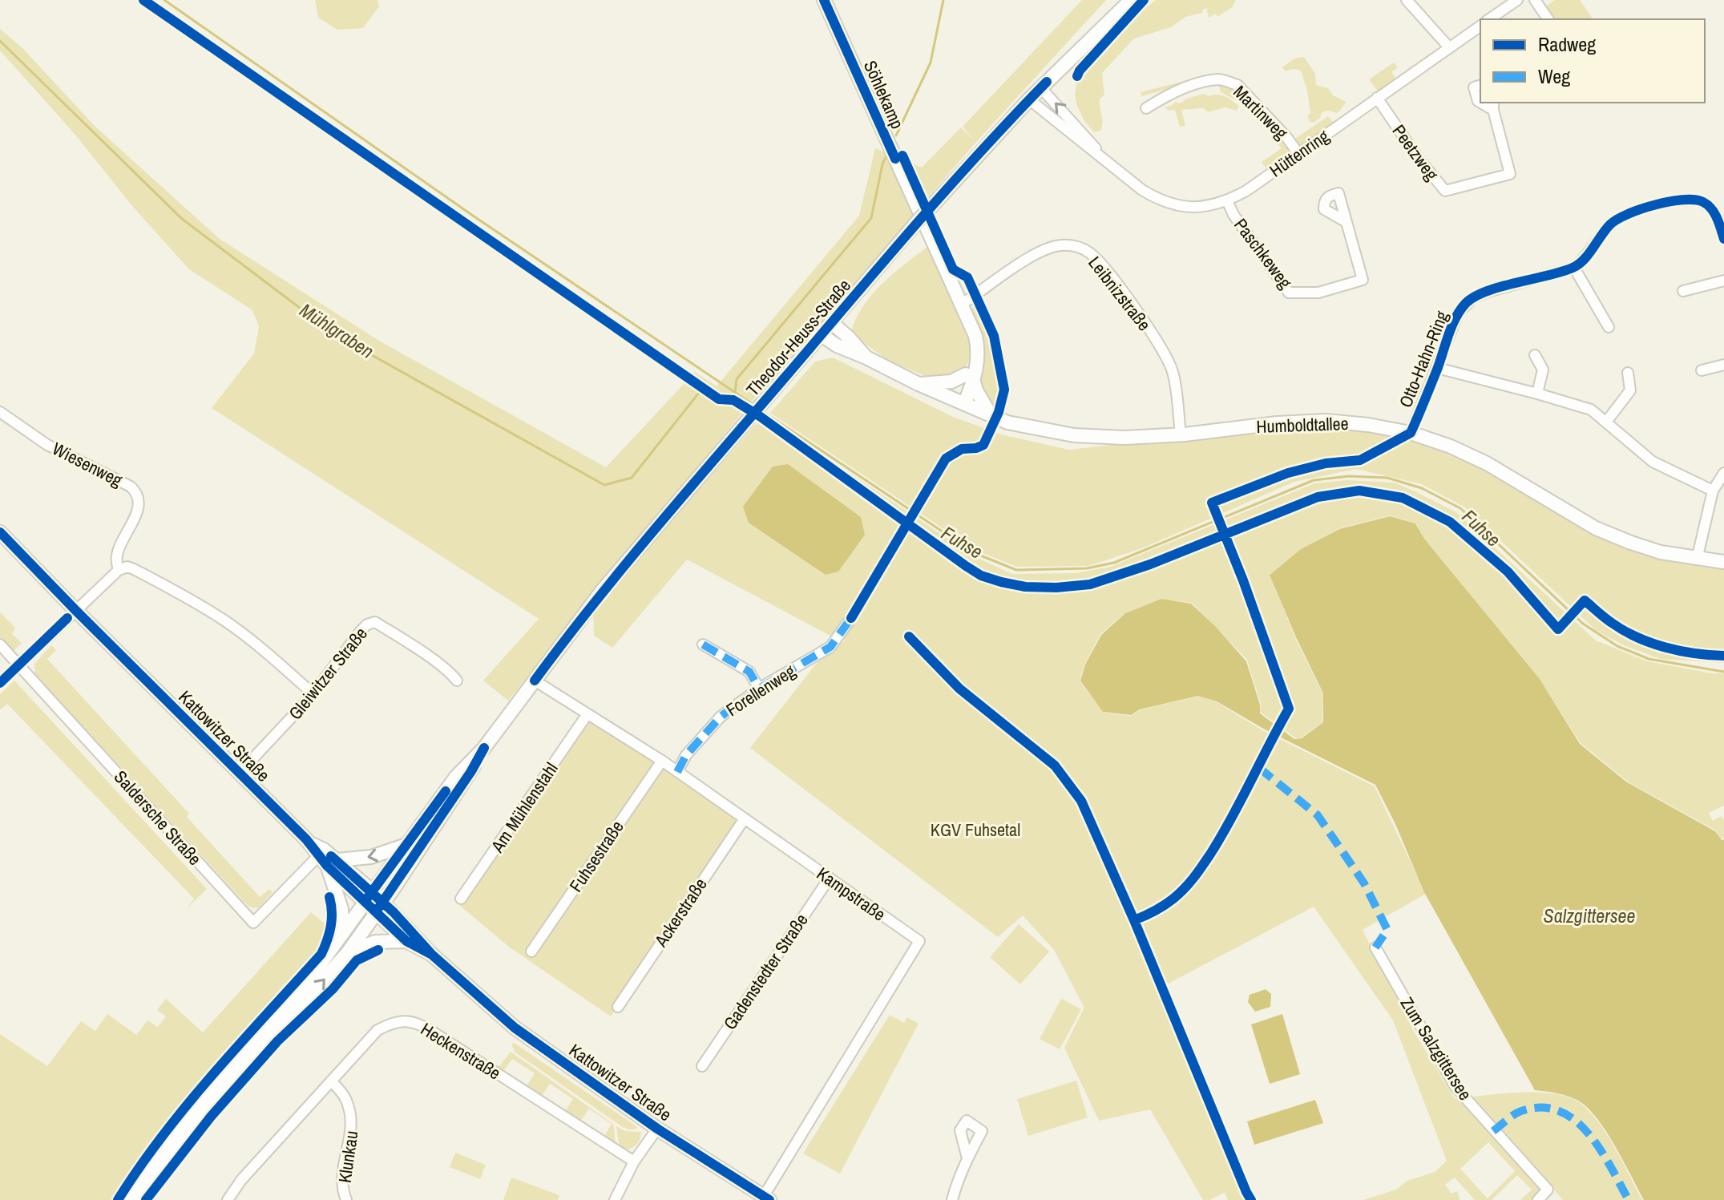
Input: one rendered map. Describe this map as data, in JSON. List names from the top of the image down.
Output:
{
  "streets": {
    "street": [
      "Söhlekamp",
      "Martinweg",
      "Peetzweg",
      "Hüttenring",
      "Paschkeweg",
      "Leibnizstraße",
      "Theodor-Heuss-Straße",
      "Otto-Hahn-Ring",
      "Humboldtallee",
      "Wiesenweg",
      "Gleiwitzer Straße",
      "Forellenweg",
      "Kattowitzer Straße",
      "Am Mühlenstahl",
      "Saldersche Straße",
      "Fuhsestraße",
      "Kampstraße",
      "Ackerstraße",
      "Gadenstedter Straße",
      "Zum Salzgittersee",
      "Heckenstraße",
      "Klunkau"
    ]
  },
  "crossings": [
    ["Söhlekamp", "Leibnizstraße"],
    ["Martinweg", "Hüttenring"],
    ["Peetzweg", "Hüttenring"],
    ["Hüttenring", "Paschkeweg"],
    ["Hüttenring", "Theodor-Heuss-Straße"],
    ["Leibnizstraße", "Humboldtallee"],
    ["Theodor-Heuss-Straße", "Humboldtallee"],
    ["Theodor-Heuss-Straße", "Kampstraße"],
    ["Otto-Hahn-Ring", "Humboldtallee"],
    ["Gleiwitzer Straße", "Kattowitzer Straße"],
    ["Forellenweg", "Kampstraße"],
    ["Kattowitzer Straße", "Saldersche Straße"],
    ["Kattowitzer Straße", "Kampstraße"],
    ["Am Mühlenstahl", "Kampstraße"],
    ["Fuhsestraße", "Kampstraße"],
    ["Kampstraße", "Ackerstraße"],
    ["Kampstraße", "Gadenstedter Straße"],
    ["Heckenstraße", "Klunkau"]
  ],
  "water": ["Mühlgraben", "Fuhse", "Salzgittersee"],
  "parks": ["KGV Fuhsetal"],
  "legend": ["Radweg", "Weg"]
}
